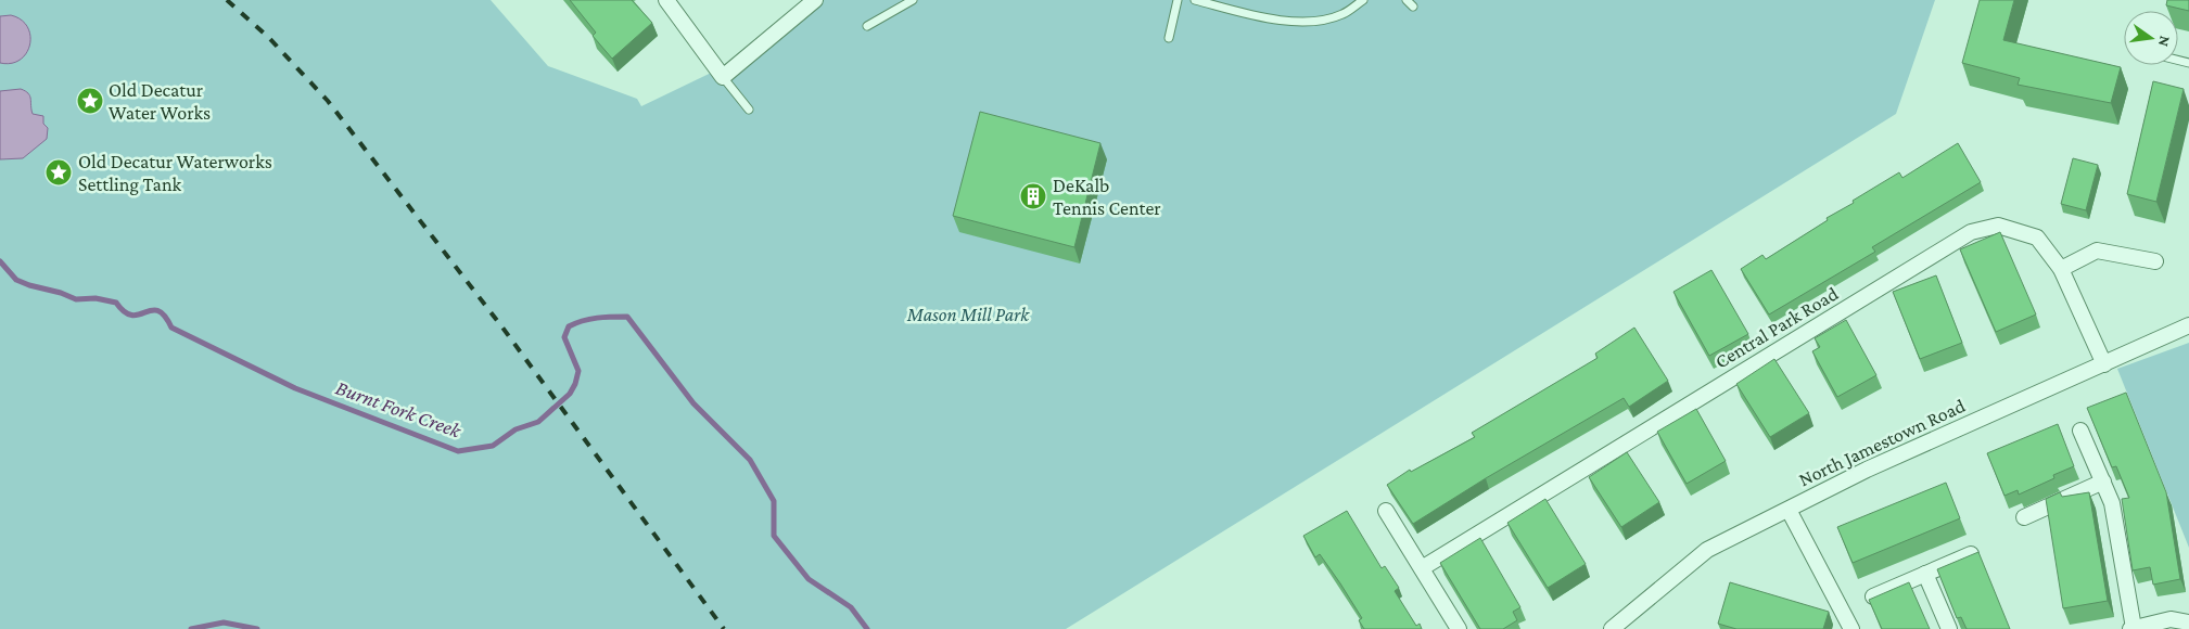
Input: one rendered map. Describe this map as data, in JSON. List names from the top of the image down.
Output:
{
  "streets": {
    "street": ["Central Park Road", "North Jamestown Road"]
  },
  "crossings": [
    ["Central Park Road", "North Jamestown Road"]
  ],
  "water": ["Burnt Fork Creek"],
  "parks": ["Mason Mill Park"],
  "places": {
    "place": ["Old Decatur Water Works", "Old Decatur Waterworks Settling Tank"],
    "building": ["DeKalb Tennis Center"]
  },
  "north": "right"
}
